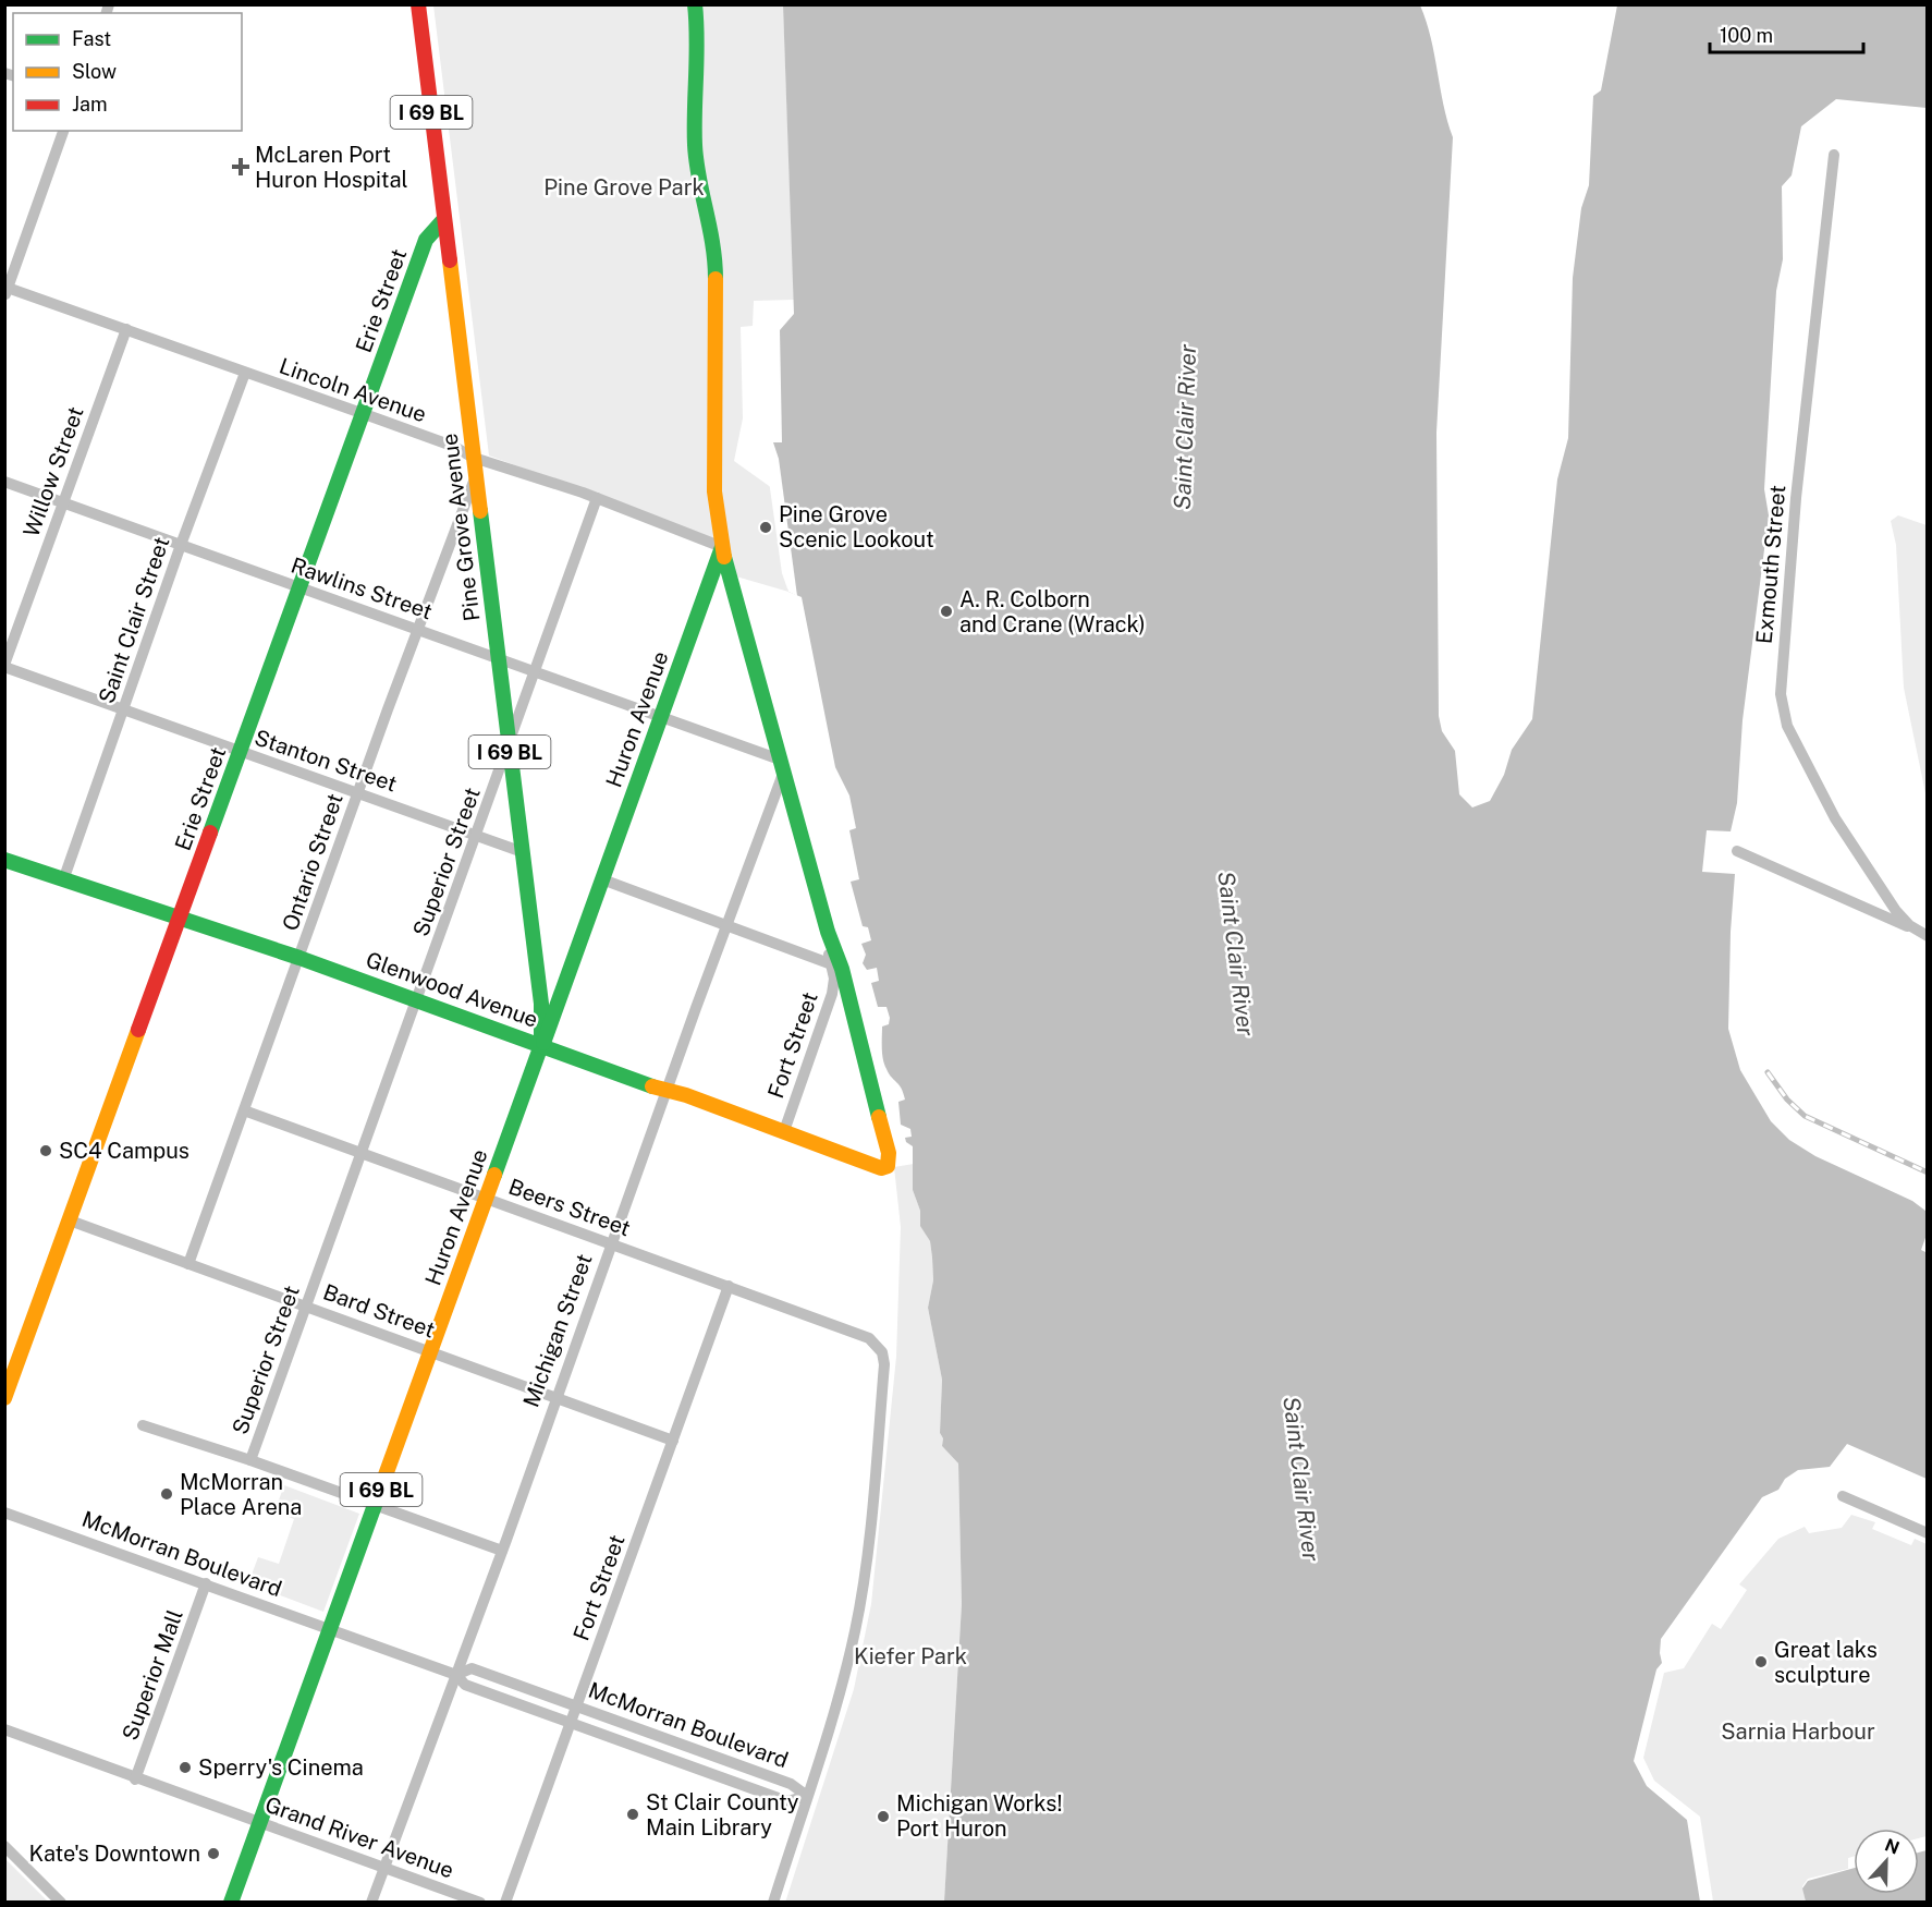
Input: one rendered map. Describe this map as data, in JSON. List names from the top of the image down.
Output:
{
  "streets": {
    "street": [
      "I 69 BL",
      "Erie Street",
      "Lincoln Avenue",
      "Willow Street",
      "Pine Grove Avenue",
      "Exmouth Street",
      "Rawlins Street",
      "Saint Clair Street",
      "Huron Avenue",
      "Stanton Street",
      "Ontario Street",
      "Superior Street",
      "Glenwood Avenue",
      "Fort Street",
      "Beers Street",
      "Bard Street",
      "Michigan Street",
      "McMorran Boulevard",
      "Superior Mall",
      "Grand River Avenue"
    ]
  },
  "crossings": [
    ["Erie Street", "Lincoln Avenue"],
    ["Erie Street", "Pine Grove Avenue"],
    ["Erie Street", "Rawlins Street"],
    ["Erie Street", "Stanton Street"],
    ["Erie Street", "Glenwood Avenue"],
    ["Erie Street", "Bard Street"],
    ["Lincoln Avenue", "Willow Street"],
    ["Lincoln Avenue", "Pine Grove Avenue"],
    ["Lincoln Avenue", "Saint Clair Street"],
    ["Lincoln Avenue", "Huron Avenue"],
    ["Lincoln Avenue", "Superior Street"],
    ["Willow Street", "Rawlins Street"],
    ["Willow Street", "Stanton Street"],
    ["Pine Grove Avenue", "Rawlins Street"],
    ["Pine Grove Avenue", "Huron Avenue"],
    ["Pine Grove Avenue", "Stanton Street"],
    ["Pine Grove Avenue", "Ontario Street"],
    ["Pine Grove Avenue", "Superior Street"],
    ["Pine Grove Avenue", "Glenwood Avenue"],
    ["Rawlins Street", "Saint Clair Street"],
    ["Rawlins Street", "Huron Avenue"],
    ["Rawlins Street", "Ontario Street"],
    ["Rawlins Street", "Superior Street"],
    ["Rawlins Street", "Michigan Street"],
    ["Saint Clair Street", "Stanton Street"],
    ["Saint Clair Street", "Glenwood Avenue"],
    ["Huron Avenue", "Glenwood Avenue"],
    ["Huron Avenue", "Beers Street"],
    ["Huron Avenue", "Bard Street"],
    ["Huron Avenue", "McMorran Boulevard"],
    ["Huron Avenue", "Grand River Avenue"],
    ["Stanton Street", "Ontario Street"],
    ["Stanton Street", "Superior Street"],
    ["Ontario Street", "Glenwood Avenue"],
    ["Ontario Street", "Beers Street"],
    ["Ontario Street", "Bard Street"],
    ["Superior Street", "Glenwood Avenue"],
    ["Superior Street", "Beers Street"],
    ["Superior Street", "Bard Street"],
    ["Glenwood Avenue", "Fort Street"],
    ["Glenwood Avenue", "Michigan Street"],
    ["Fort Street", "Beers Street"],
    ["Fort Street", "Bard Street"],
    ["Fort Street", "McMorran Boulevard"],
    ["Beers Street", "Michigan Street"],
    ["Beers Street", "McMorran Boulevard"],
    ["Bard Street", "Michigan Street"],
    ["Michigan Street", "McMorran Boulevard"],
    ["Michigan Street", "Grand River Avenue"],
    ["McMorran Boulevard", "Superior Mall"],
    ["Superior Mall", "Grand River Avenue"]
  ],
  "water": ["Saint Clair River"],
  "parks": ["Pine Grove Park", "Kiefer Park", "Sarnia Harbour"],
  "places": {
    "health": ["McLaren Port Huron Hospital"],
    "other": [
      "Pine Grove Scenic Lookout",
      "A. R. Colborn and Crane (Wrack)",
      "SC4 Campus",
      "McMorran Place Arena",
      "Great laks sculpture",
      "Sperry's Cinema",
      "St Clair County Main Library",
      "Michigan Works! Port Huron",
      "Kate's Downtown"
    ]
  },
  "legend": ["Fast", "Slow", "Jam"],
  "scale_bar": "100 m",
  "north": "top"
}
